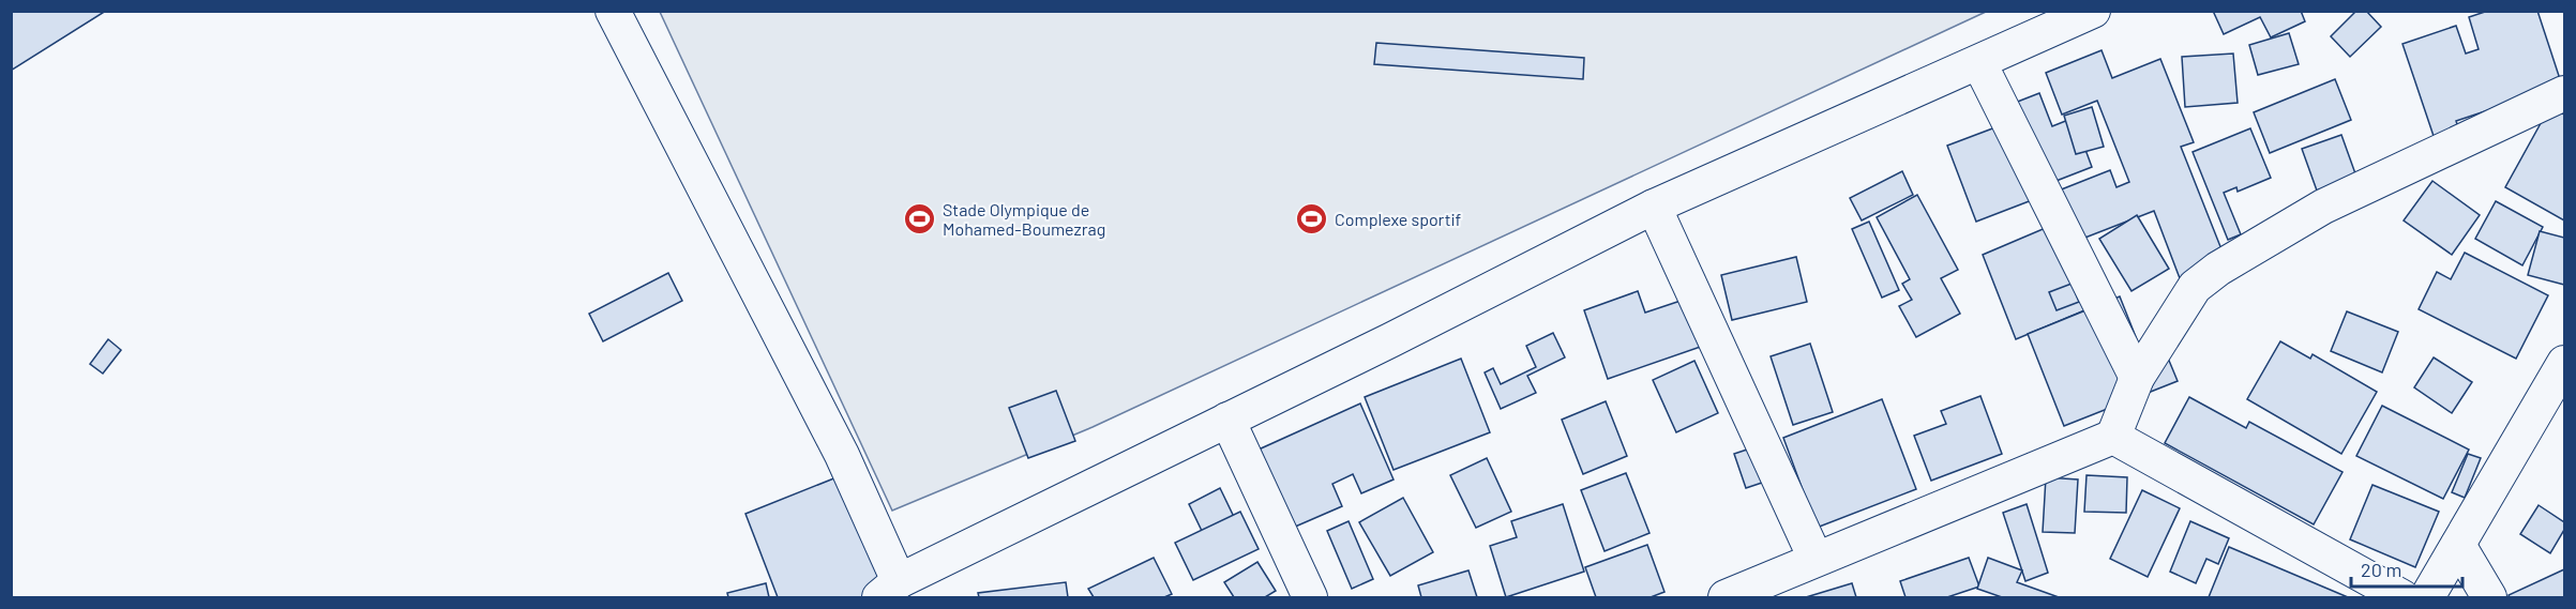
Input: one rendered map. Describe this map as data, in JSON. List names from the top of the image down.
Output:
{
  "places": {
    "sports": ["Stade Olympique de Mohamed-Boumezrag", "Complexe sportif"]
  },
  "scale_bar": "20 m"
}
